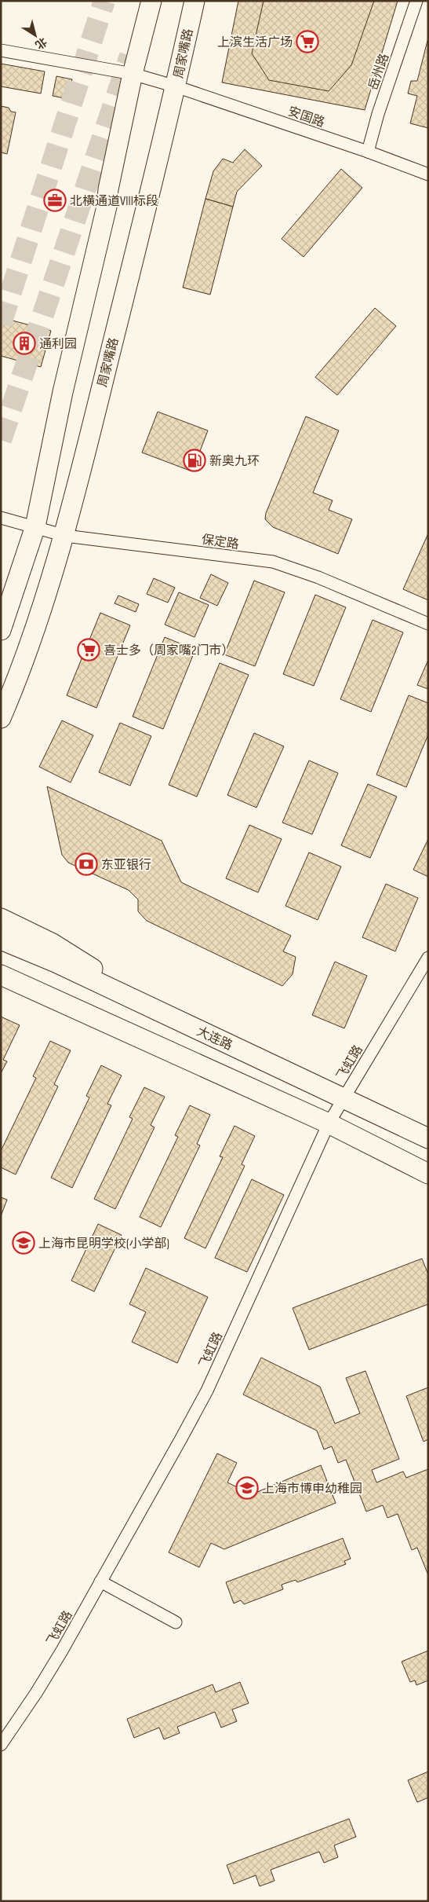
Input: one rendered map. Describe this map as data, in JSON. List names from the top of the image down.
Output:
{
  "streets": {
    "main road": ["周家嘴路", "大连路"],
    "street": [
      "岳州路",
      "安国路",
      "保定路",
      "飞虹路"
    ]
  },
  "crossings": [
    ["周家嘴路", "安国路"],
    ["周家嘴路", "保定路"],
    ["岳州路", "安国路"],
    ["大连路", "飞虹路"]
  ],
  "places": {
    "supermarket": ["上滨生活广场", "喜士多（周家嘴2门市）"],
    "office": ["北横通道VIII标段"],
    "building": ["通利园"],
    "fuel station": ["新奥九环"],
    "bank": ["东亚银行"],
    "school or university": ["上海市昆明学校(小学部)", "上海市博申幼稚园"]
  },
  "north": "bottom right"
}
